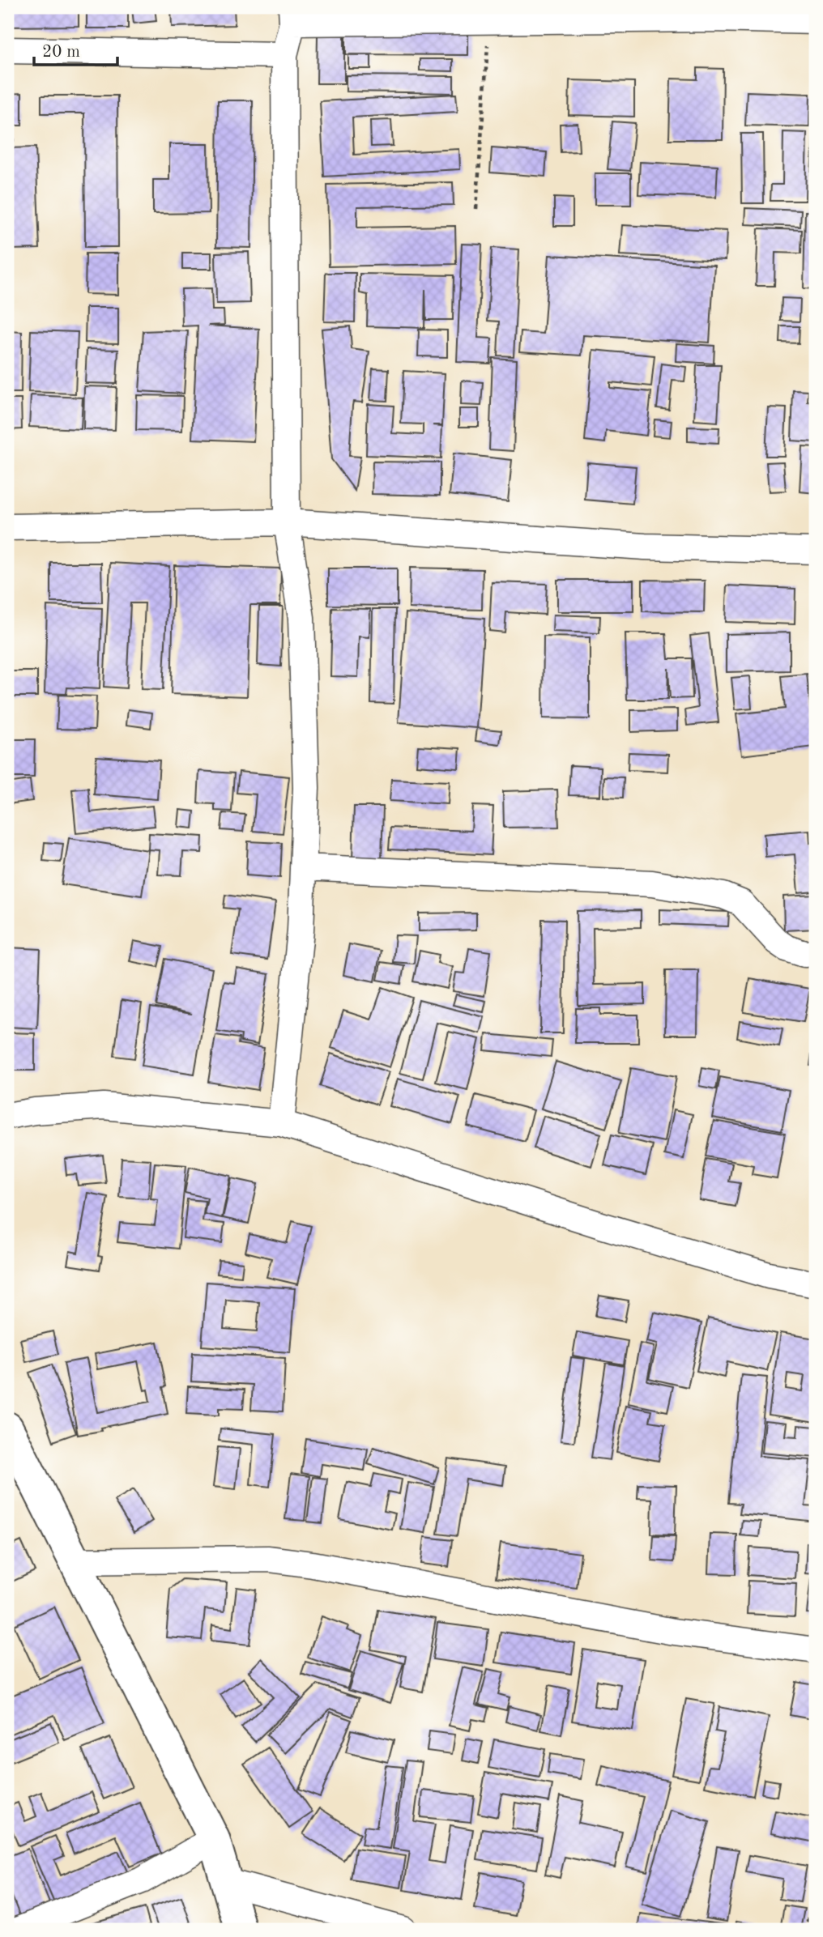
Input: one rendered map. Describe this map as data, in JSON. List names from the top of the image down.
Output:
{
  "scale_bar": "20 m"
}
